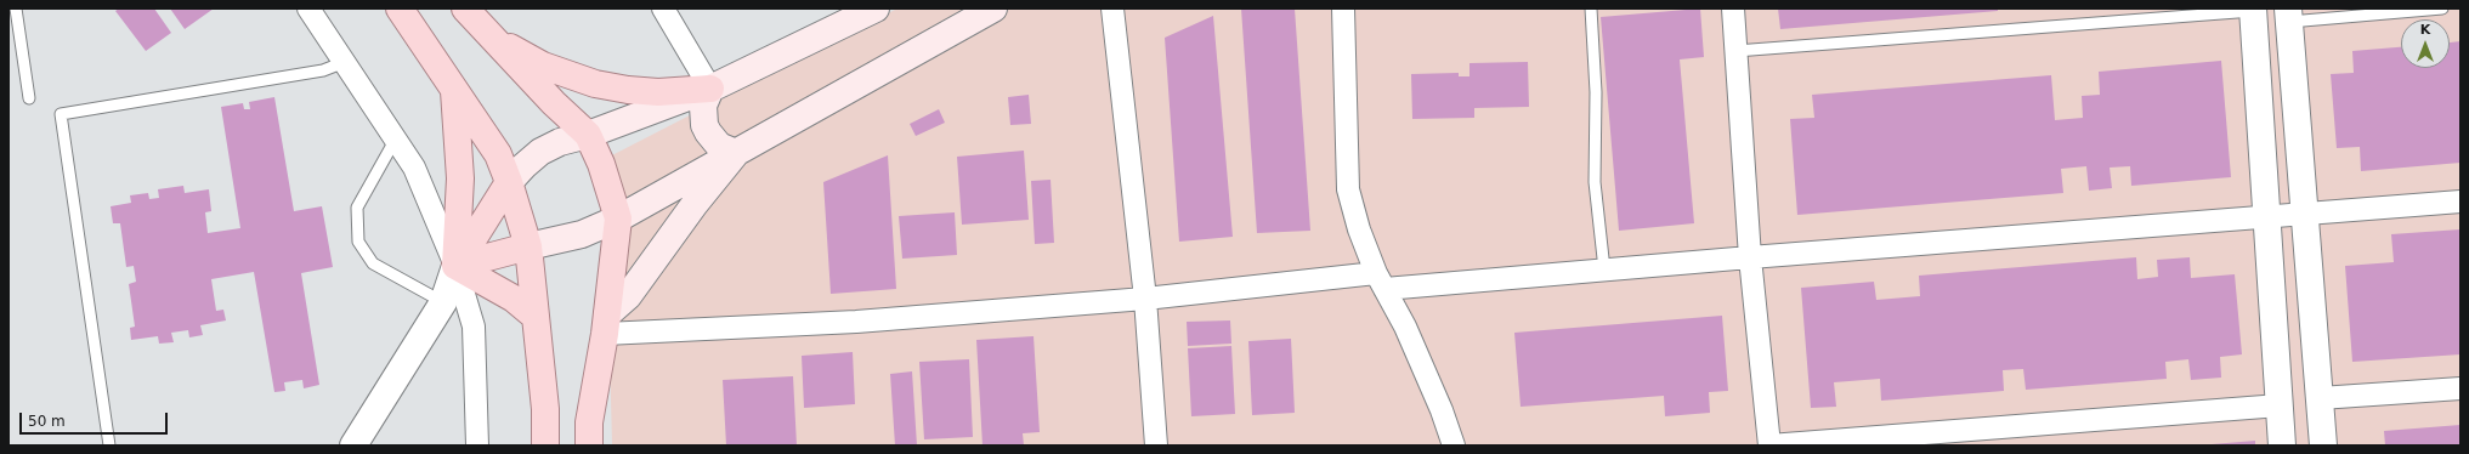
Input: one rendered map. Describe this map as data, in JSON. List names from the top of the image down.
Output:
{
  "scale_bar": "50 m",
  "north": "top"
}
